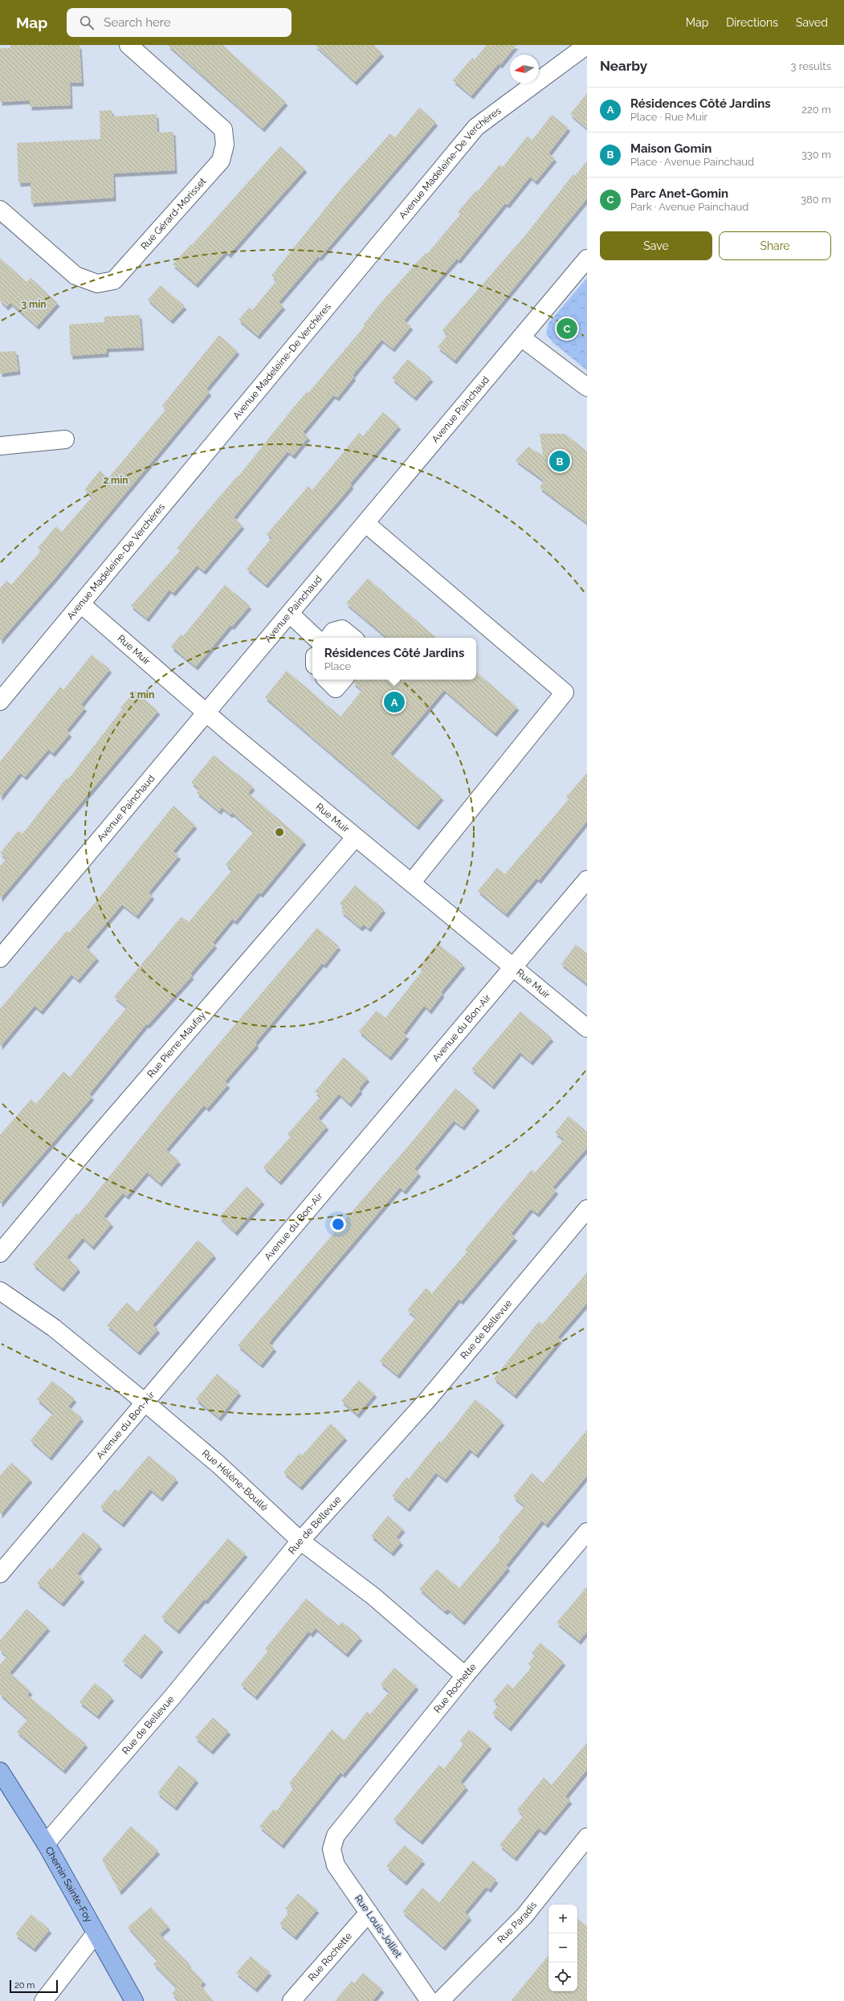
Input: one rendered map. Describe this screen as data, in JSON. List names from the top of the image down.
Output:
{
  "streets": {
    "main road": ["Chemin Sainte-Foy"],
    "street": [
      "Avenue Madeleine-De Verchères",
      "Rue Gérard-Morisset",
      "Avenue Painchaud",
      "Rue Muir",
      "Avenue du Bon-Air",
      "Rue Pierre-Maufay",
      "Rue de Bellevue",
      "Rue Hélène-Boullé",
      "Rue Rochette",
      "Rue Paradis",
      "Rue Louis-Jolliet"
    ]
  },
  "crossings": [
    ["Avenue Madeleine-De Verchères", "Rue Muir"],
    ["Avenue Painchaud", "Rue Muir"],
    ["Rue Muir", "Avenue du Bon-Air"],
    ["Rue Muir", "Rue Pierre-Maufay"],
    ["Avenue du Bon-Air", "Rue Hélène-Boullé"],
    ["Rue de Bellevue", "Rue Hélène-Boullé"],
    ["Rue de Bellevue", "Chemin Sainte-Foy"],
    ["Rue Hélène-Boullé", "Rue Rochette"],
    ["Rue Rochette", "Rue Louis-Jolliet"]
  ],
  "scale_bar": "20 m",
  "north": "left",
  "page": {
    "header": "Map",
    "search": "Search here",
    "nav": ["Map", "Directions", "Saved"],
    "heading": ["Nearby", "3 results"],
    "list": [
      {
        "mark": "A",
        "name": "Résidences Côté Jardins",
        "note": "Place · Rue Muir",
        "value": "220 m"
      },
      {
        "mark": "B",
        "name": "Maison Gomin",
        "note": "Place · Avenue Painchaud",
        "value": "330 m"
      },
      {
        "mark": "C",
        "name": "Parc Anet-Gomin",
        "note": "Park · Avenue Painchaud",
        "value": "380 m"
      }
    ],
    "buttons": ["Save", "Share"],
    "pins": ["C", "B", "A"],
    "popup": ["Résidences Côté Jardins", "Place"],
    "map_buttons": ["+", "−"],
    "scale": "20 m"
  },
  "rings": ["3 min", "2 min", "1 min"]
}
